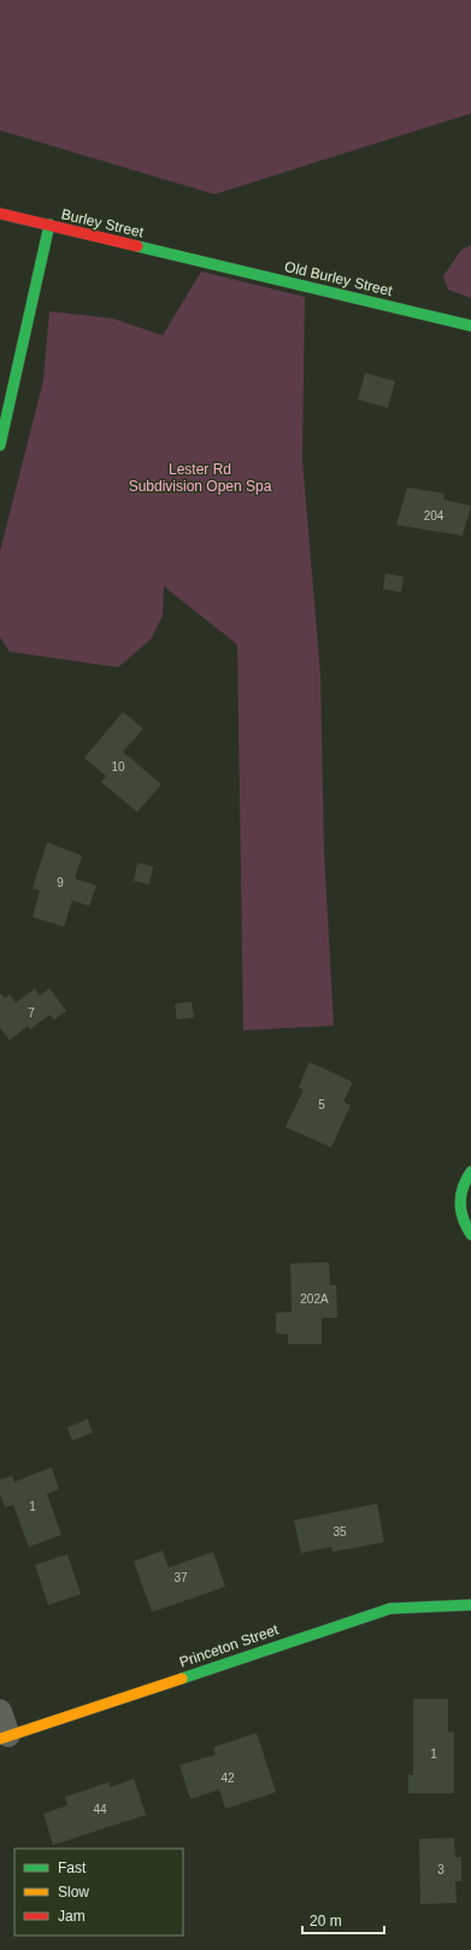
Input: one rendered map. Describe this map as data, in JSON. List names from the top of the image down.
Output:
{
  "streets": {
    "street": ["Burley Street", "Old Burley Street", "Princeton Street"]
  },
  "crossings": [
    ["Burley Street", "Old Burley Street"]
  ],
  "parks": ["Lester Rd Subdivision Open Spa"],
  "house_numbers": [
    "204",
    "10",
    "9",
    "7",
    "5",
    "202A",
    "1",
    "35",
    "37",
    "1",
    "42",
    "44",
    "3"
  ],
  "legend": ["Fast", "Slow", "Jam"],
  "scale_bar": "20 m"
}
